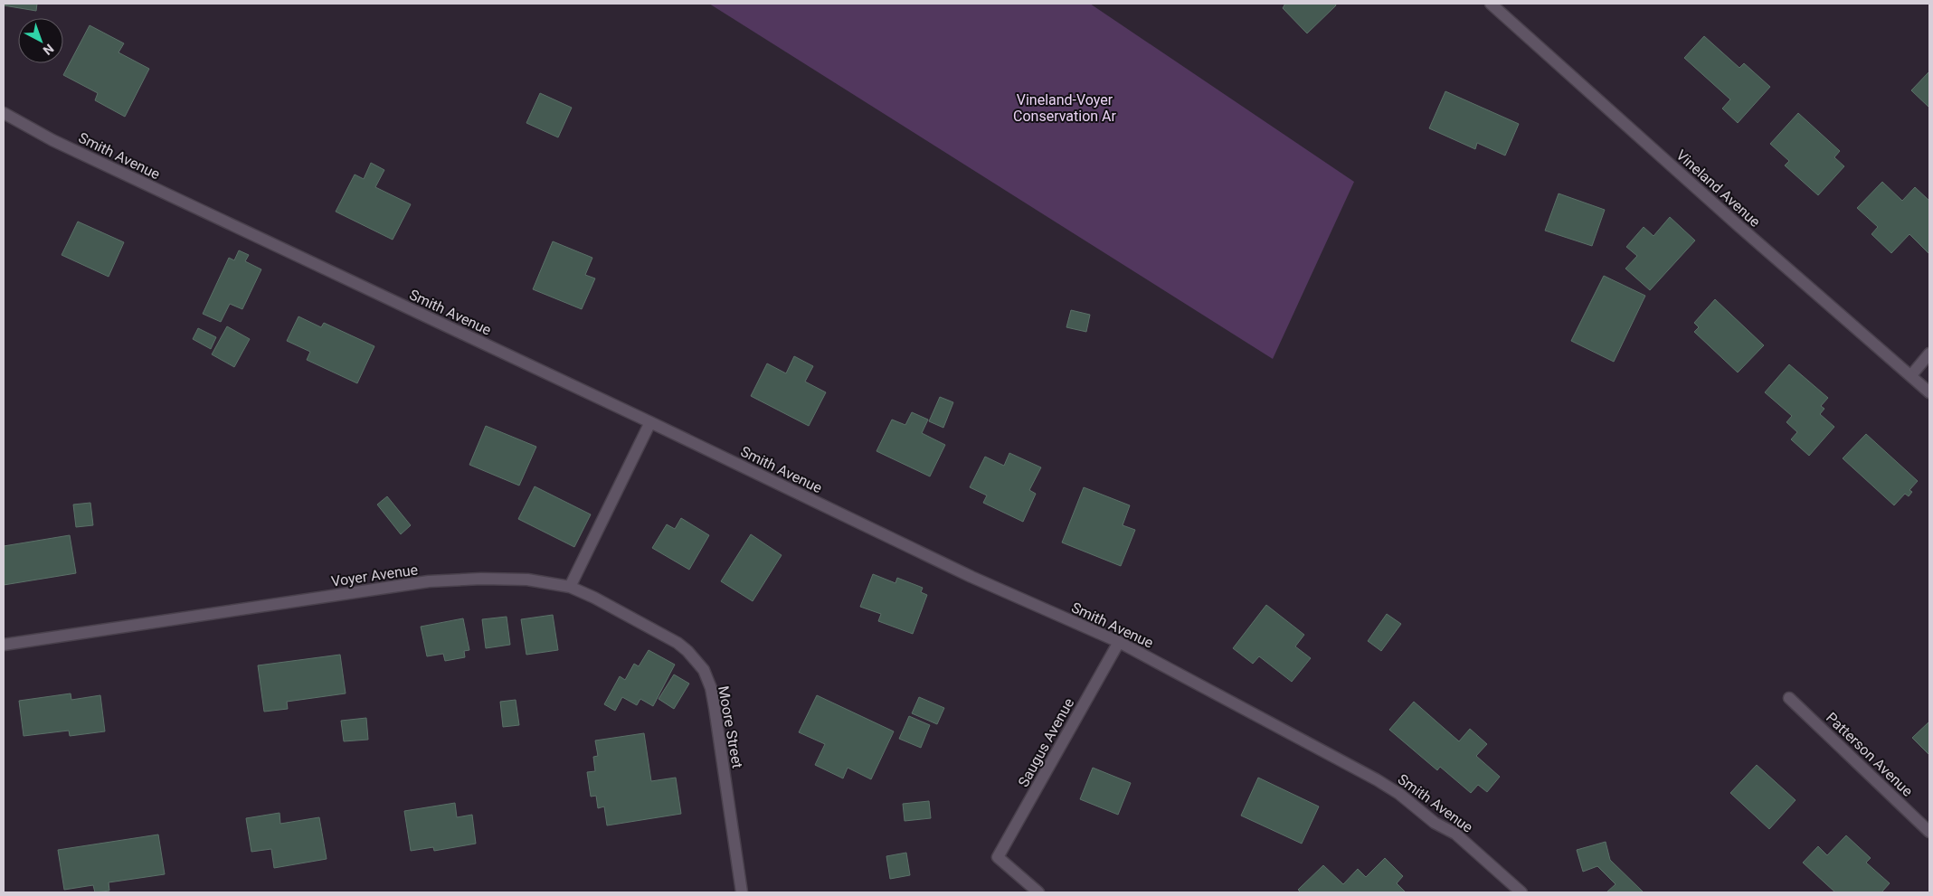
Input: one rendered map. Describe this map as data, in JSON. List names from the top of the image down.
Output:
{
  "streets": {
    "street": [
      "Smith Avenue",
      "Vineland Avenue",
      "Voyer Avenue",
      "Moore Street",
      "Saugus Avenue",
      "Patterson Avenue"
    ]
  },
  "crossings": [
    ["Smith Avenue", "Saugus Avenue"],
    ["Voyer Avenue", "Moore Street"]
  ],
  "parks": ["Vineland-Voyer Conservation Ar"],
  "north": "bottom right"
}
